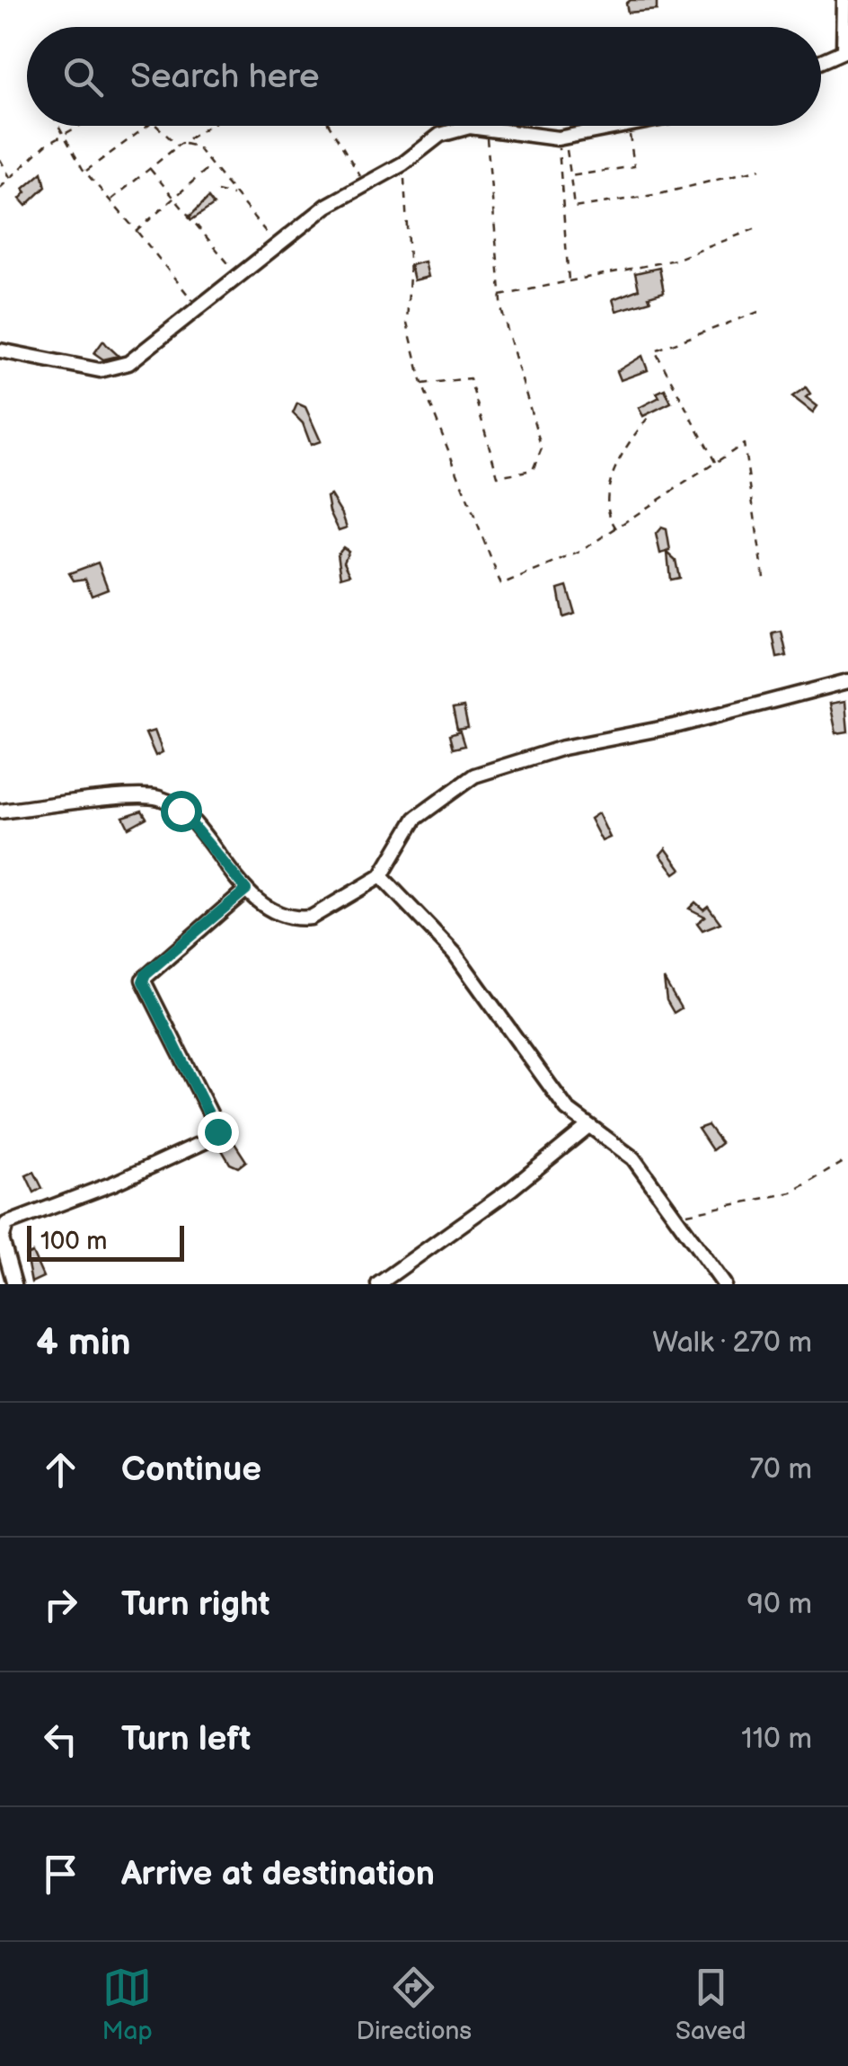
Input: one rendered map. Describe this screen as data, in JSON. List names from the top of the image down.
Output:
{
  "scale_bar": "100 m",
  "page": {
    "search": "Search here",
    "scale": "100 m",
    "heading": ["4 min", "Walk · 270 m"],
    "list": [
      ["Continue", "70 m"],
      ["Turn right", "90 m"],
      ["Turn left", "110 m"],
      "Arrive at destination"
    ],
    "nav": ["Map", "Directions", "Saved"]
  }
}
